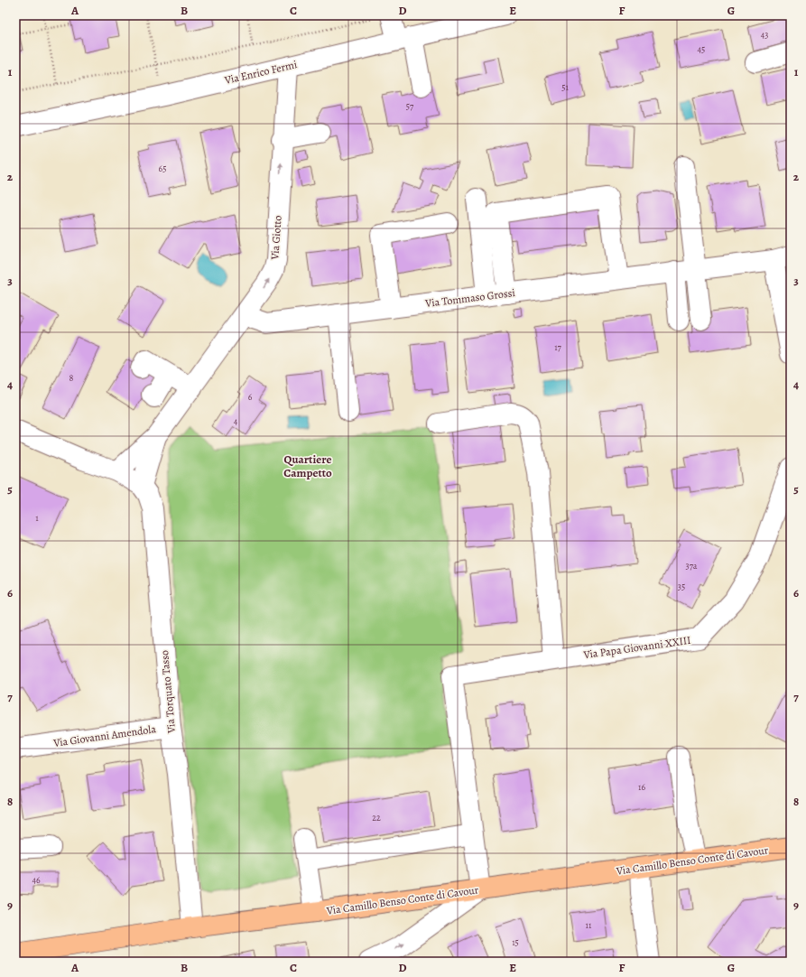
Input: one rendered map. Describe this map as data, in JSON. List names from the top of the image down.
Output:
{
  "streets": {
    "main road": ["Via Camillo Benso Conte di Cavour"],
    "street": [
      "Via Enrico Fermi",
      "Via Giotto",
      "Via Tommaso Grossi",
      "Via Papa Giovanni XXIII",
      "Via Torquato Tasso",
      "Via Giovanni Amendola"
    ]
  },
  "crossings": [
    ["Via Enrico Fermi", "Via Giotto"],
    ["Via Giotto", "Via Tommaso Grossi"],
    ["Via Giotto", "Via Torquato Tasso"],
    ["Via Papa Giovanni XXIII", "Via Camillo Benso Conte di Cavour"],
    ["Via Torquato Tasso", "Via Giovanni Amendola"],
    ["Via Torquato Tasso", "Via Camillo Benso Conte di Cavour"]
  ],
  "districts": ["Quartiere Campetto"],
  "house_numbers": [
    "43",
    "45",
    "51",
    "57",
    "65",
    "17",
    "8",
    "6",
    "4",
    "1",
    "37a",
    "35",
    "16",
    "22",
    "46",
    "11",
    "15"
  ],
  "grid": {
    "columns": [
      "A",
      "B",
      "C",
      "D",
      "E",
      "F",
      "G"
    ],
    "rows": [
      "1",
      "2",
      "3",
      "4",
      "5",
      "6",
      "7",
      "8",
      "9"
    ]
  }
}
